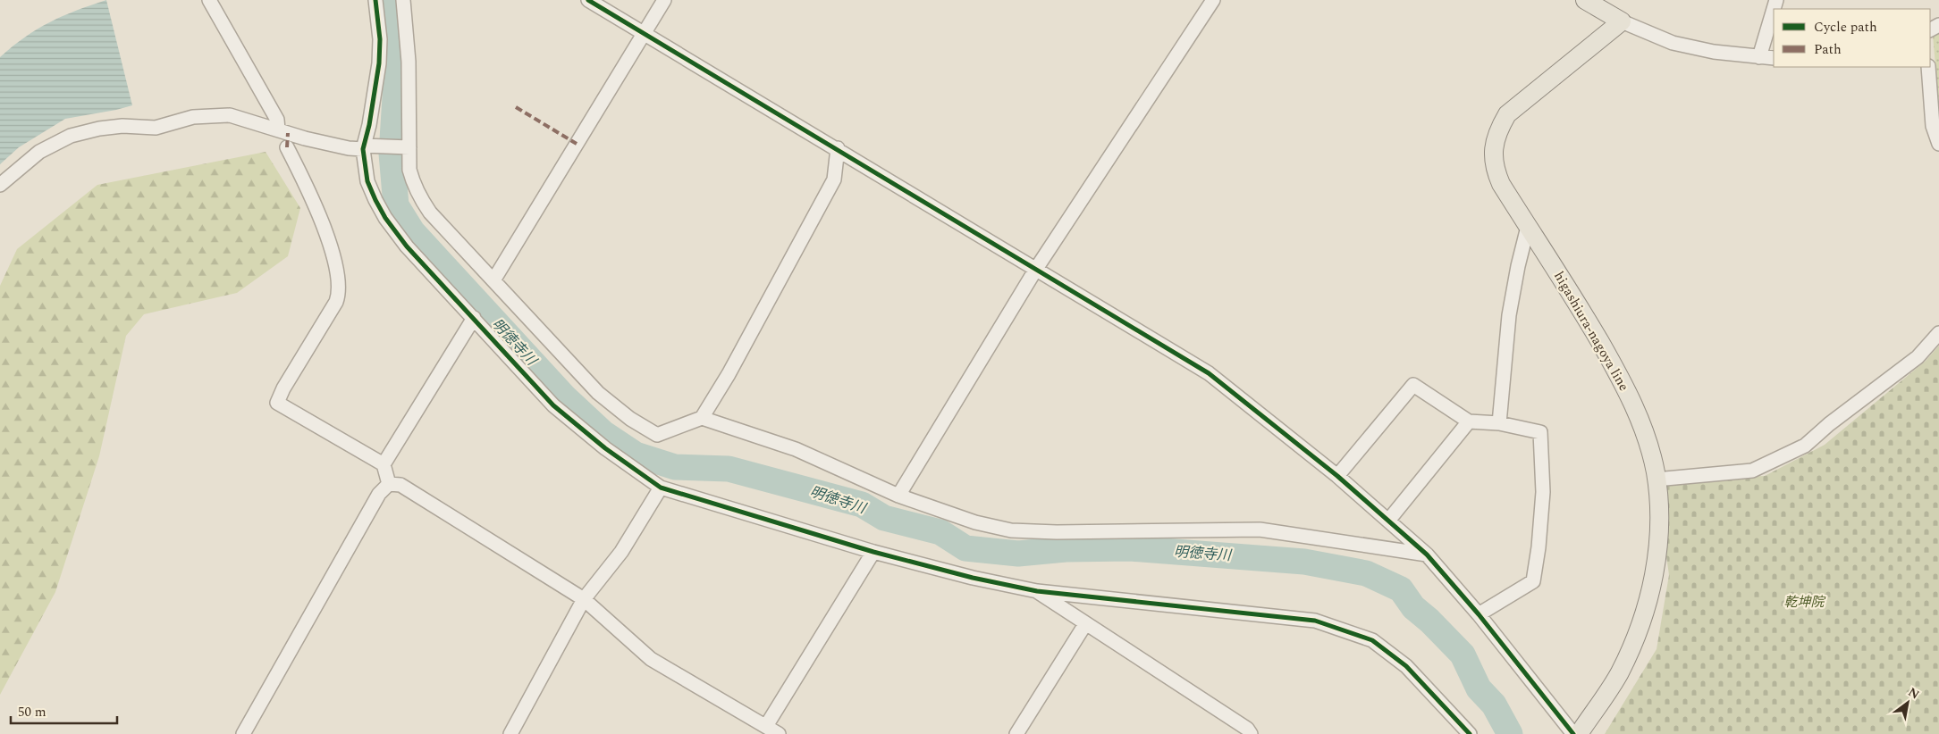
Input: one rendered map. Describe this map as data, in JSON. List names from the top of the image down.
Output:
{
  "streets": {
    "main road": ["higashiura-nagoya line"]
  },
  "water": ["明徳寺川"],
  "parks": ["乾坤院"],
  "legend": ["Cycle path", "Path"],
  "scale_bar": "50 m",
  "north": "top right"
}
